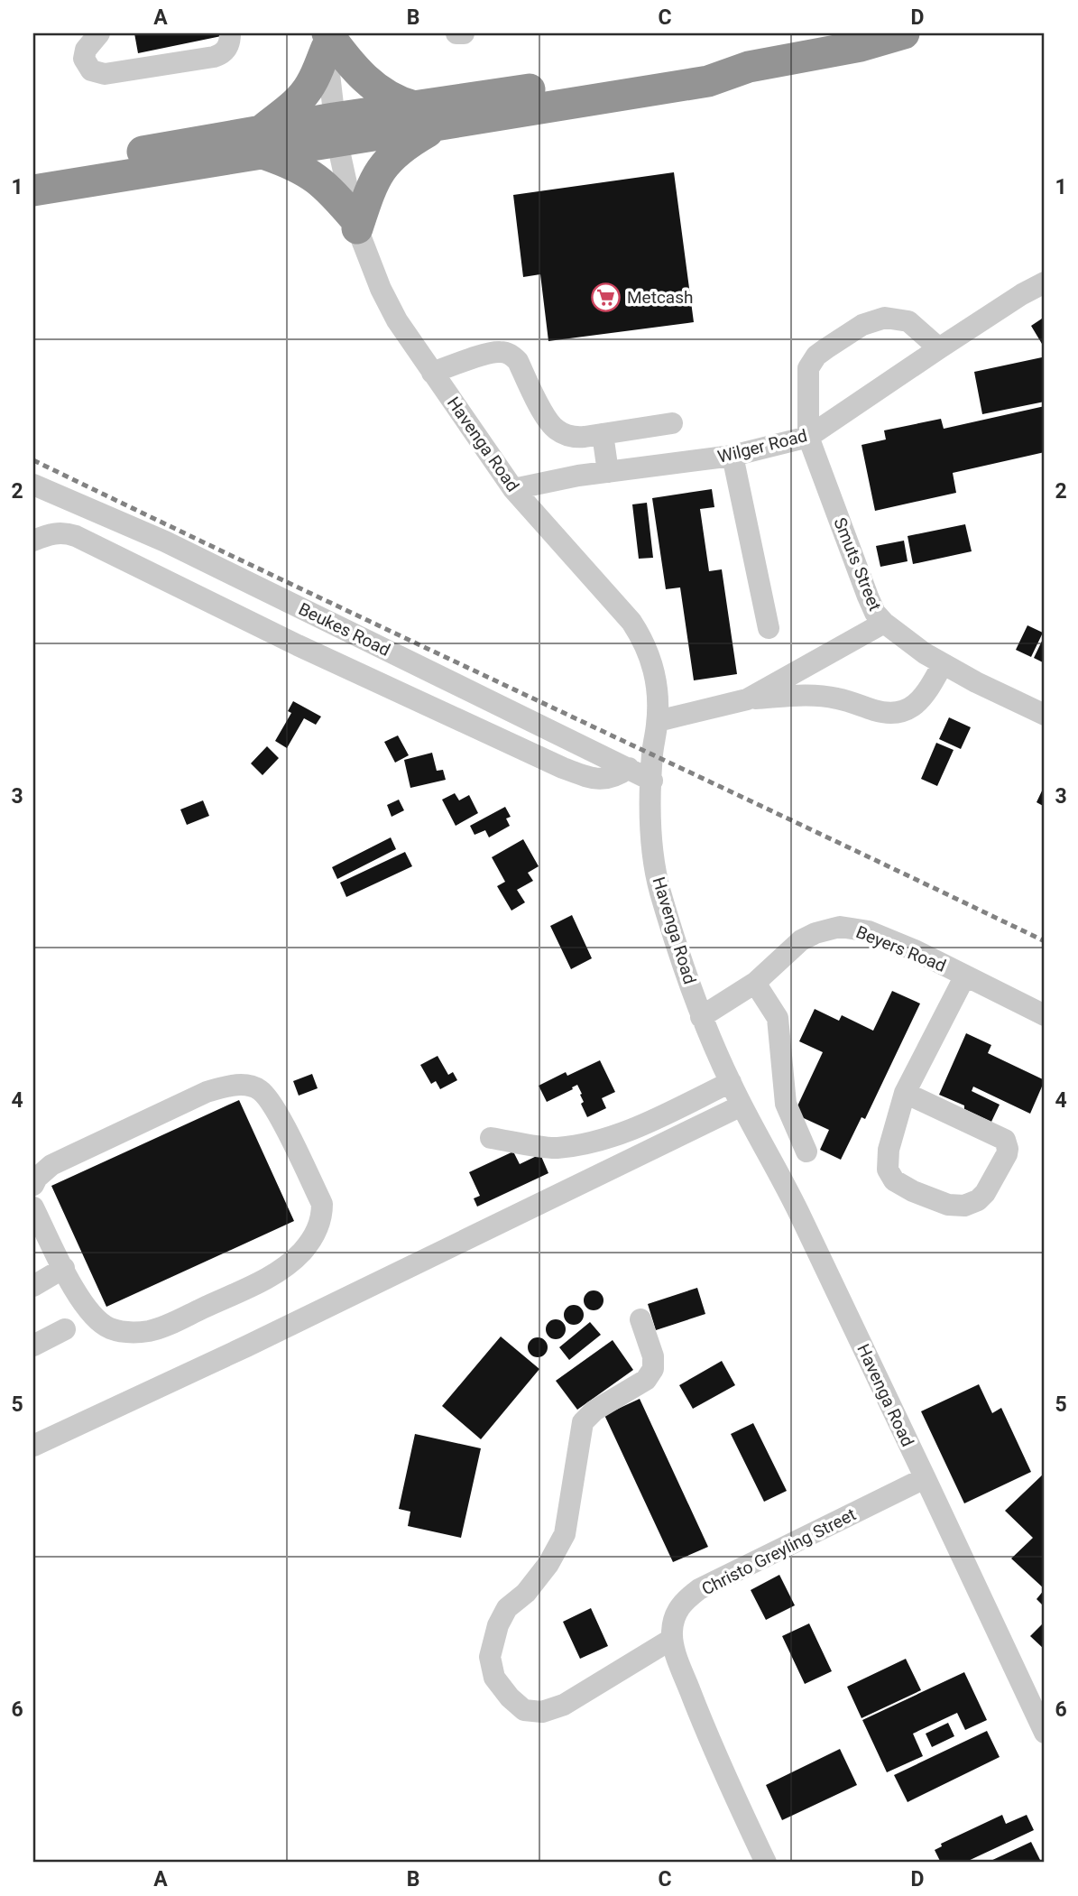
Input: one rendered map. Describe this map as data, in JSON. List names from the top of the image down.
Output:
{
  "streets": {
    "street": [
      "Havenga Road",
      "Wilger Road",
      "Smuts Street",
      "Beukes Road",
      "Beyers Road",
      "Christo Greyling Street"
    ]
  },
  "crossings": [
    ["Havenga Road", "Wilger Road"],
    ["Havenga Road", "Beukes Road"],
    ["Havenga Road", "Beyers Road"],
    ["Havenga Road", "Christo Greyling Street"],
    ["Wilger Road", "Smuts Street"]
  ],
  "places": {
    "supermarket": ["Metcash"]
  },
  "grid": {
    "columns": [
      "A",
      "B",
      "C",
      "D"
    ],
    "rows": [
      "1",
      "2",
      "3",
      "4",
      "5",
      "6"
    ]
  }
}
